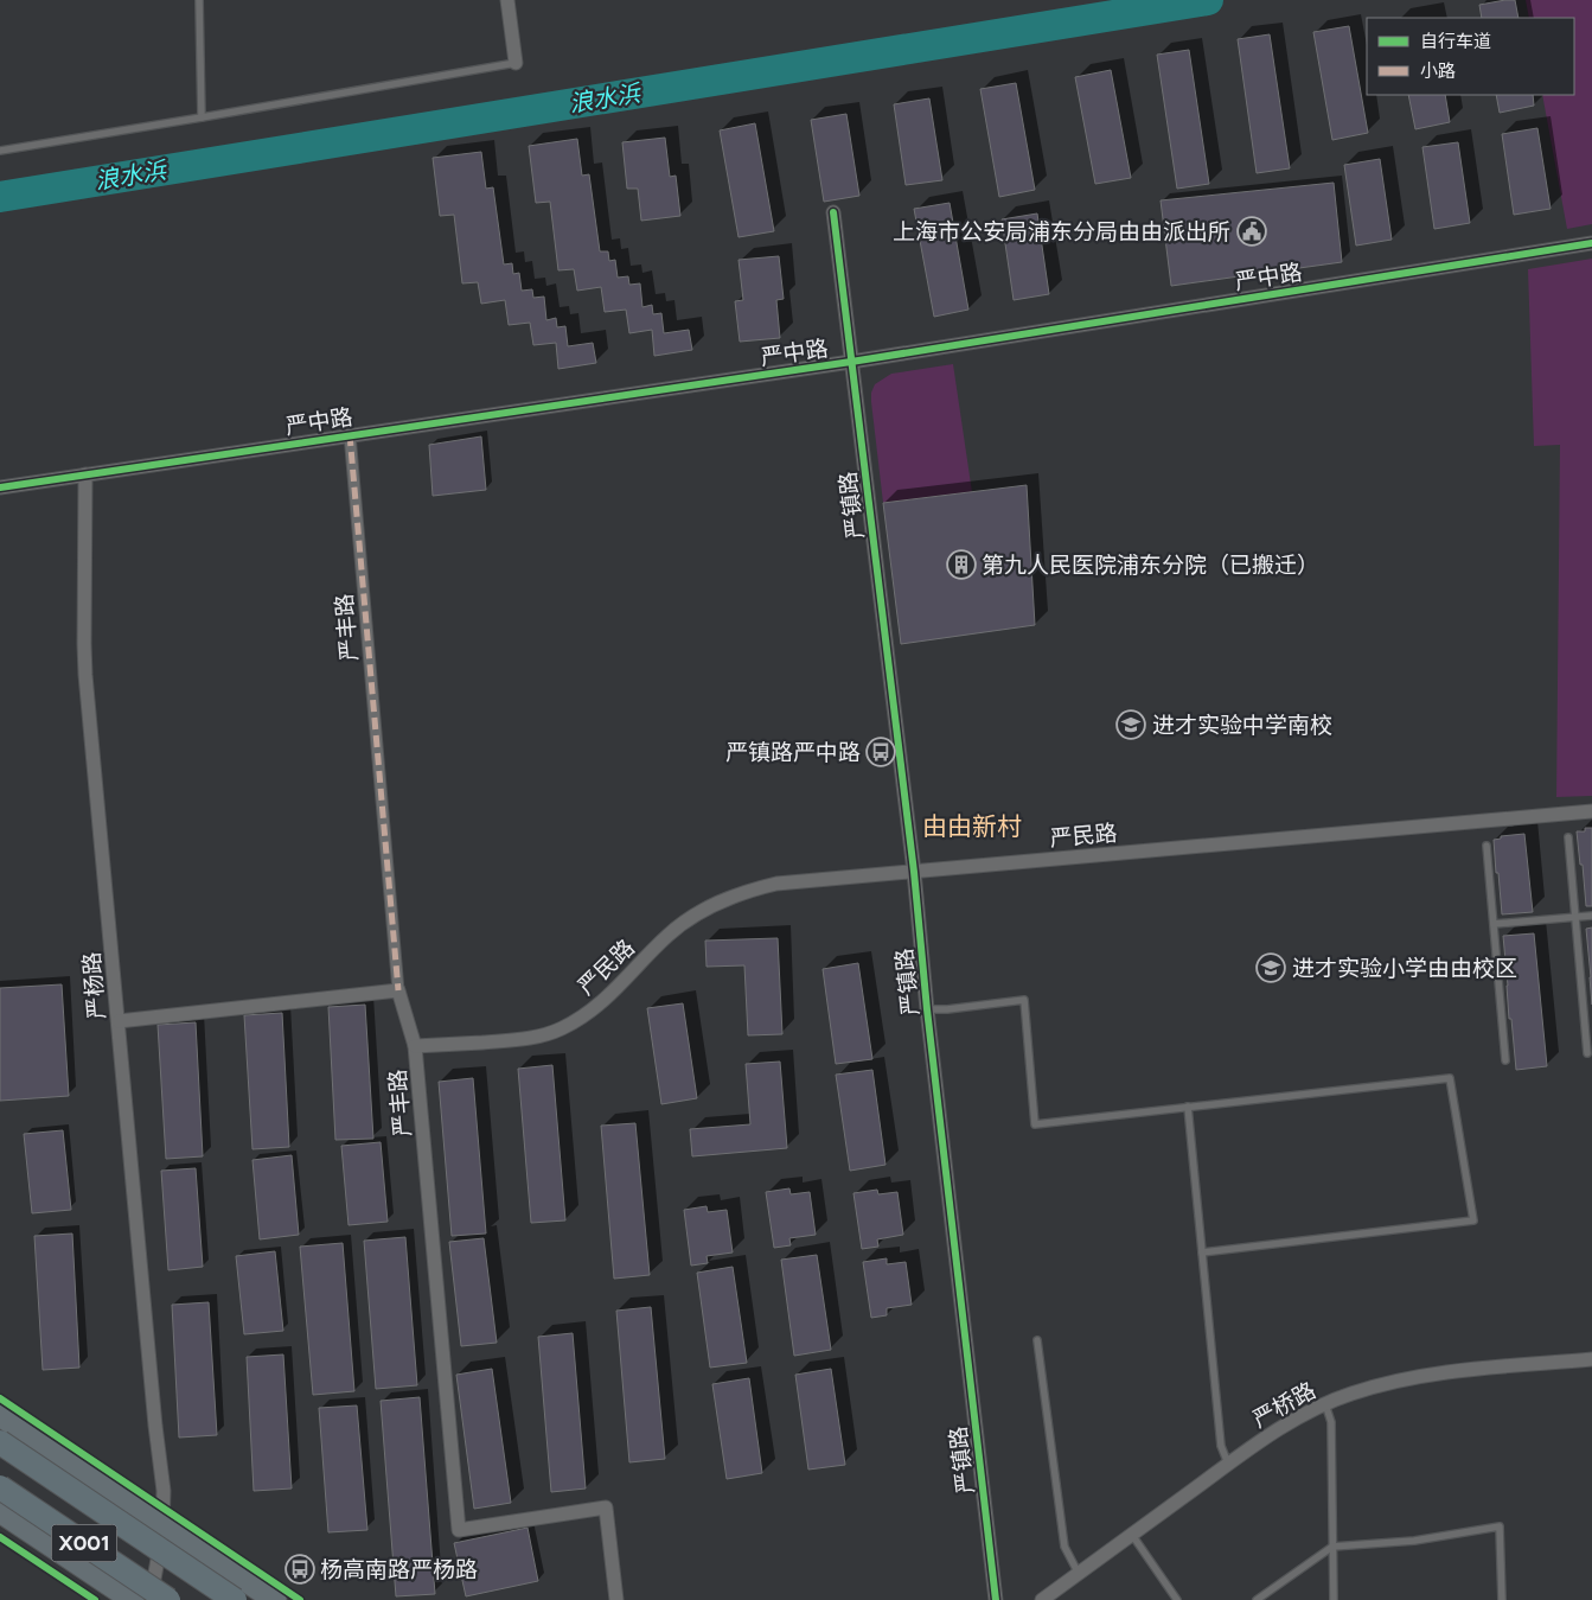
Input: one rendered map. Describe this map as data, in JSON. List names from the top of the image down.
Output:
{
  "streets": {
    "highway": ["X001"],
    "street": [
      "严中路",
      "严镇路",
      "严丰路",
      "严民路",
      "严杨路",
      "严桥路"
    ]
  },
  "crossings": [
    ["严中路", "严镇路"],
    ["严中路", "严丰路"],
    ["严中路", "严杨路"],
    ["严镇路", "严民路"],
    ["严丰路", "严民路"],
    ["严杨路", "X001"]
  ],
  "districts": ["由由新村"],
  "water": ["浪水浜"],
  "places": {
    "public building": ["上海市公安局浦东分局由由派出所"],
    "building": ["第九人民医院浦东分院（已搬迁）"],
    "school or university": ["进才实验中学南校", "进才实验小学由由校区"],
    "bus stop": ["严镇路严中路", "杨高南路严杨路"]
  },
  "legend": ["自行车道", "小路"]
}
